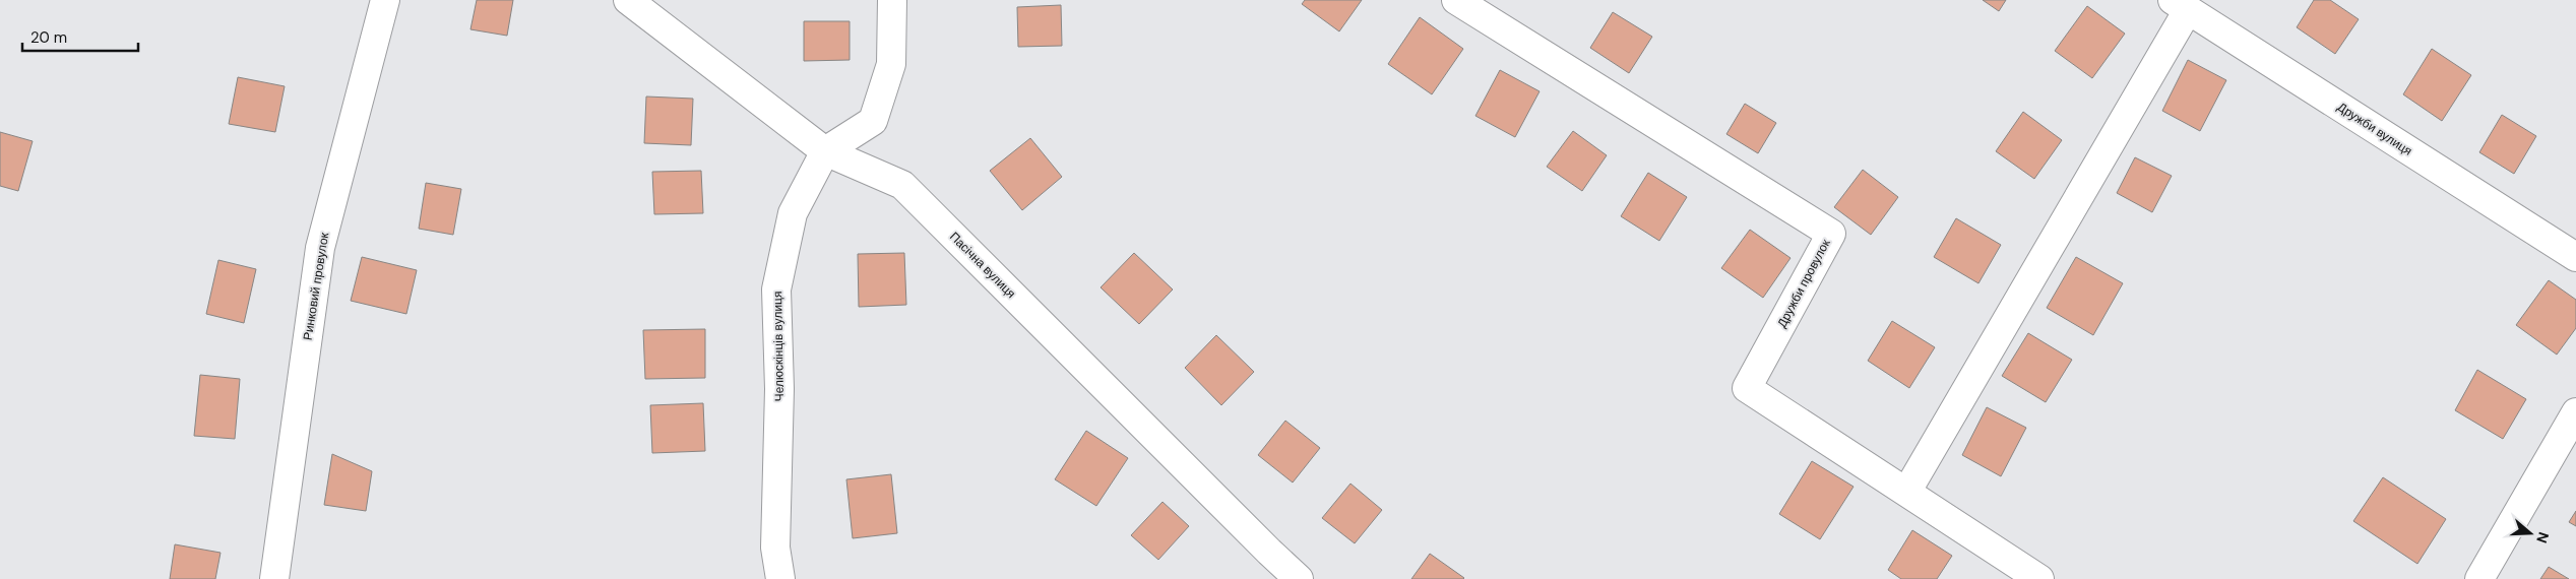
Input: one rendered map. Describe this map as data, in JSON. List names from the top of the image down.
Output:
{
  "streets": {
    "street": [
      "Дружби вулиця",
      "Пасічна вулиця",
      "Дружби провулок",
      "Ринковий провулок",
      "Челюскінців вулиця"
    ]
  },
  "crossings": [
    ["Пасічна вулиця", "Челюскінців вулиця"]
  ],
  "scale_bar": "20 m",
  "north": "right"
}
